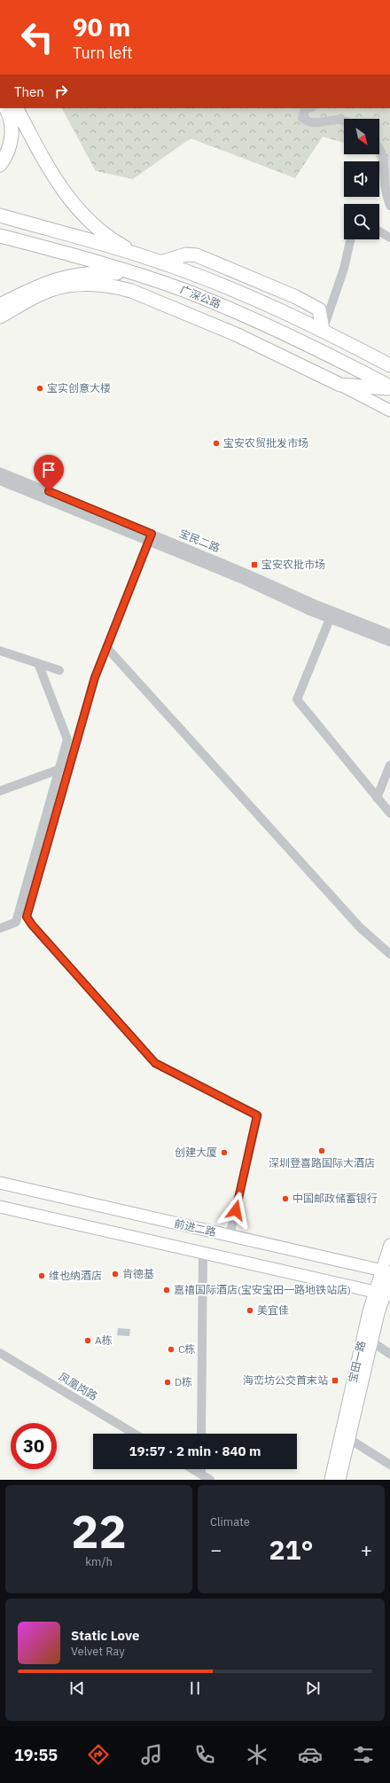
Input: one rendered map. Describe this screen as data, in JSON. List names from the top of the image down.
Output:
{
  "streets": {
    "highway": ["广深公路"],
    "main road": ["前进二路", "宝田一路"],
    "street": ["宝民二路", "凤凰岗路"]
  },
  "crossings": [
    ["前进二路", "宝田一路"]
  ],
  "places": {
    "other": [
      "宝实创意大楼",
      "宝安农贸批发市场",
      "深圳登喜路国际大酒店",
      "创建大厦",
      "中国邮政储蓄银行",
      "肯德基",
      "维也纳酒店",
      "嘉禧国际酒店(宝安宝田一路地铁站店)",
      "美宜佳",
      "A栋",
      "C栋",
      "D栋"
    ],
    "transit": ["宝安农批市场", "海峦坊公交首末站"]
  },
  "north": "bottom right",
  "page": {
    "turn": ["90 m", "Turn left"],
    "then": "Then",
    "limit": "30",
    "trip": "19:57 · 2 min · 840 m",
    "tile": [
      ["22", "km/h"],
      "Climate"
    ],
    "heat": ["−", "21°", "+"],
    "song": ["Static Love", "Velvet Ray"],
    "tabs": "19:55"
  }
}
